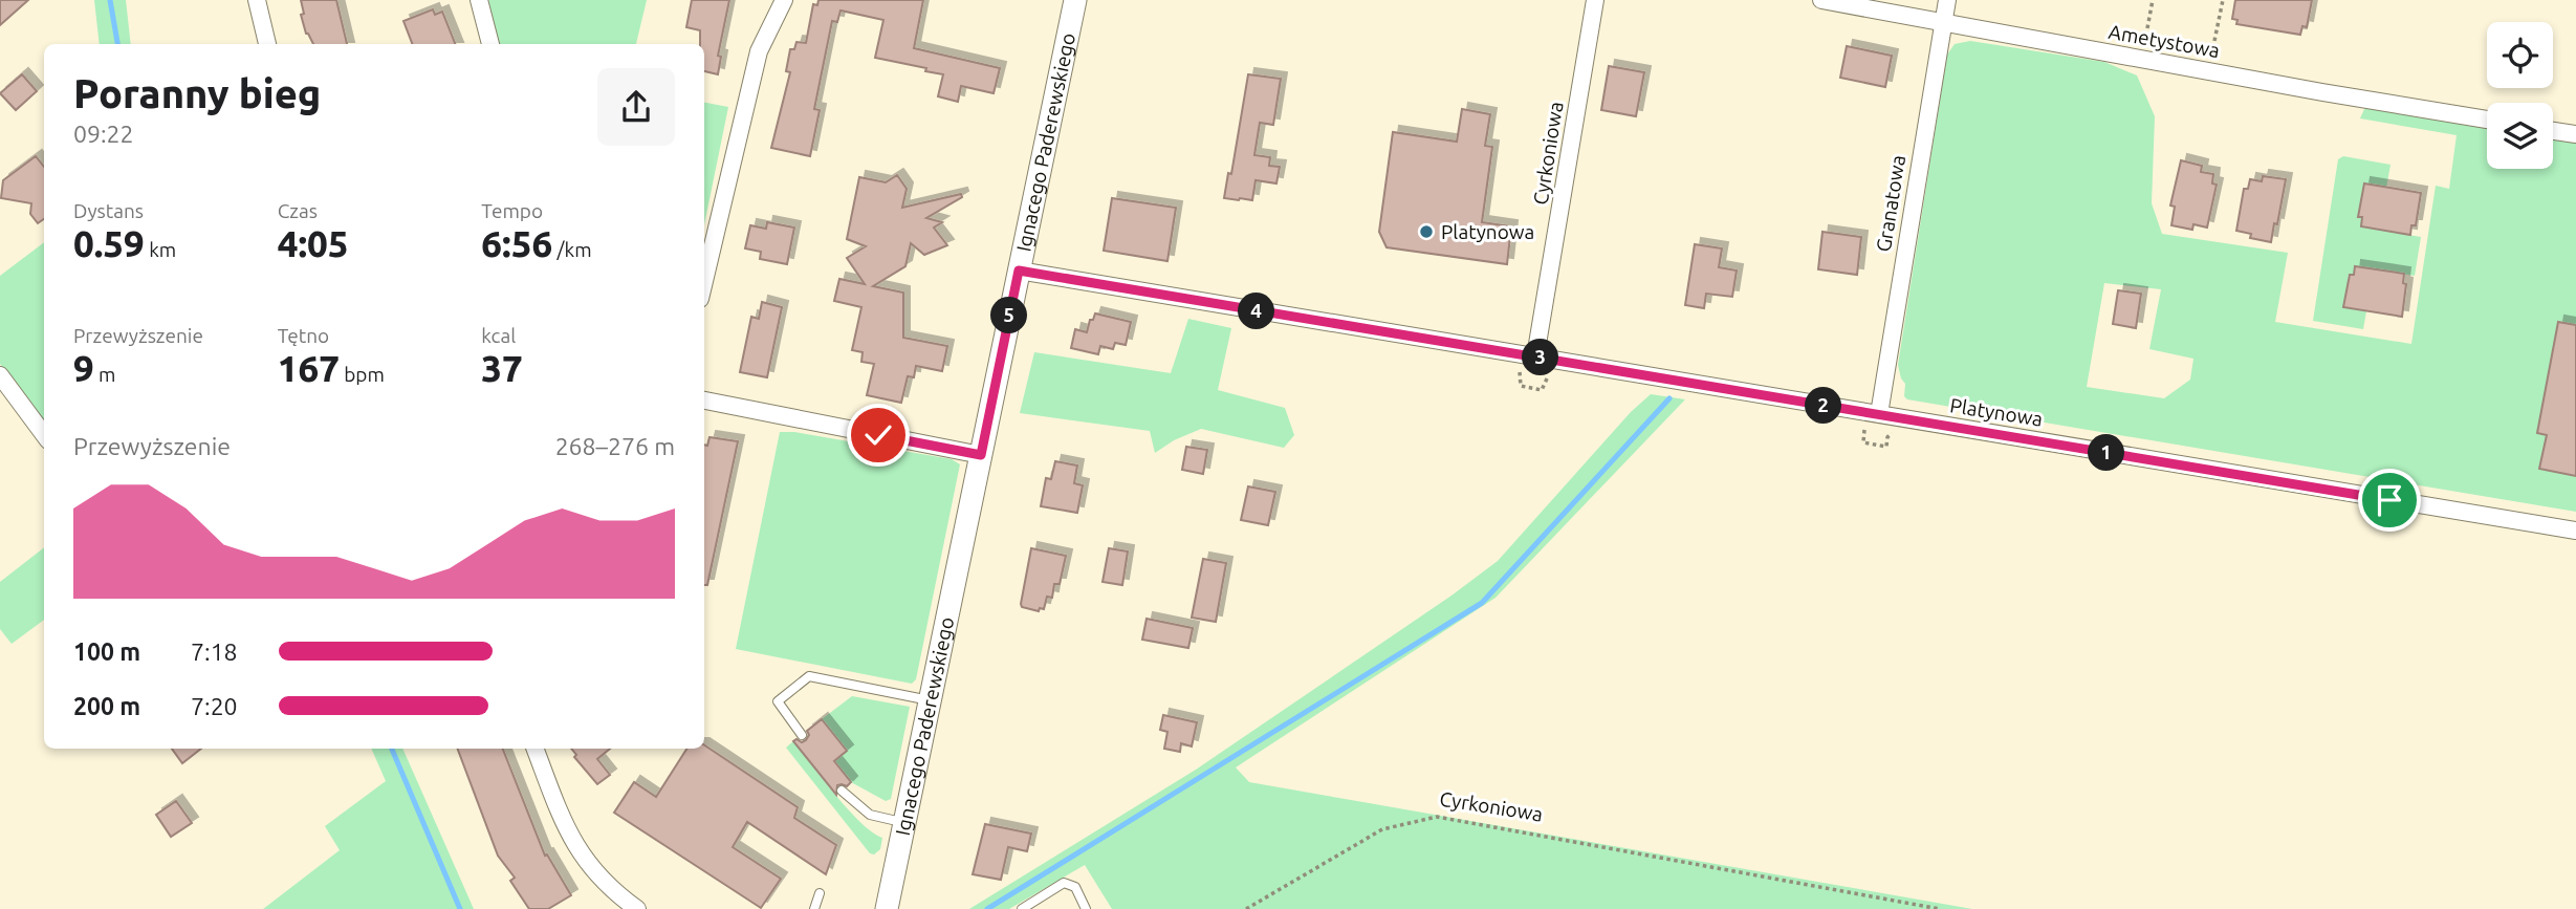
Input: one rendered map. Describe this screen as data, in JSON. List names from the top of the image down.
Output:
{
  "streets": {
    "street": [
      "Ametystowa",
      "Ignacego Paderewskiego",
      "Cyrkoniowa",
      "Granatowa",
      "Platynowa"
    ]
  },
  "crossings": [
    ["Ametystowa", "Granatowa"],
    ["Ignacego Paderewskiego", "Platynowa"],
    ["Cyrkoniowa", "Platynowa"],
    ["Granatowa", "Platynowa"]
  ],
  "places": ["Platynowa"],
  "page": {
    "heading": ["Poranny bieg", "09:22"],
    "stats": [
      ["Dystans", "0.59 km"],
      ["Czas", "4:05"],
      ["Tempo", "6:56 /km"],
      ["Przewyższenie", "9 m"],
      ["Tętno", "167 bpm"],
      ["kcal", "37"]
    ],
    "pins": [
      "4",
      "5",
      "3",
      "2",
      "1"
    ],
    "chart": ["Przewyższenie", "268–276 m"],
    "list": [
      {
        "name": "100 m",
        "note": "7:18"
      },
      {
        "name": "200 m",
        "note": "7:20"
      }
    ]
  }
}
